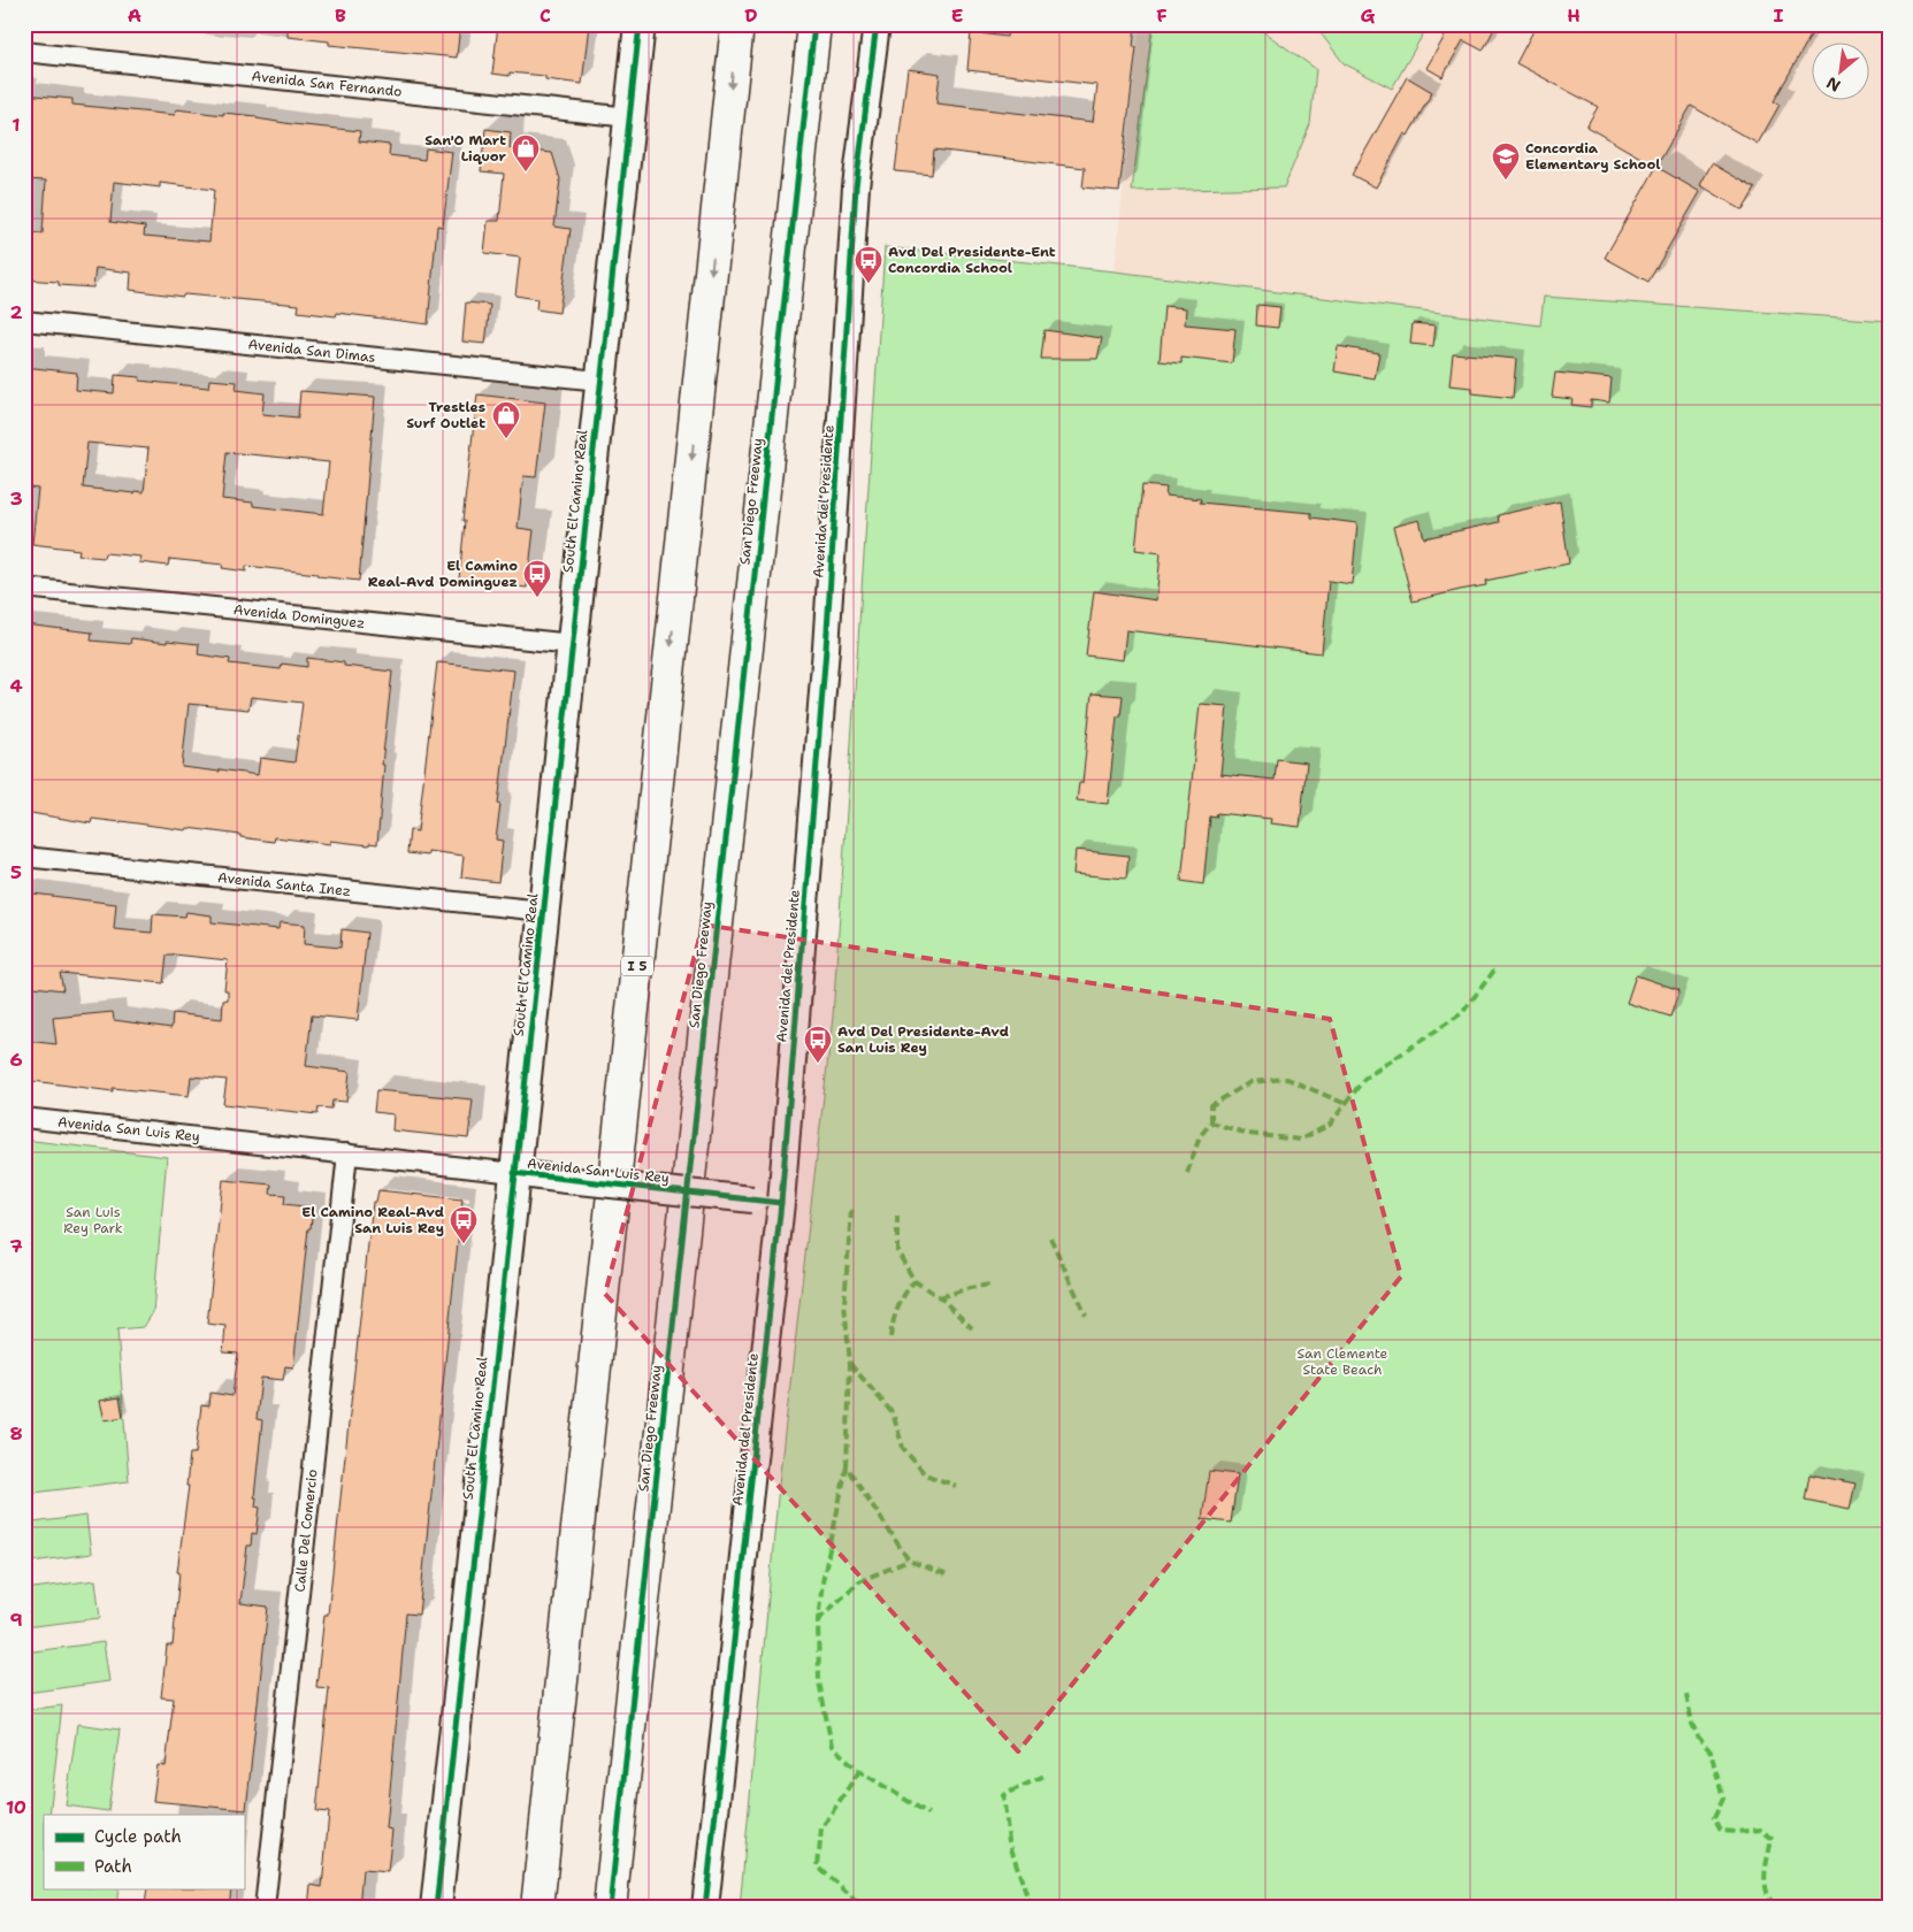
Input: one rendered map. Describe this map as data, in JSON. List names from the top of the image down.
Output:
{
  "streets": {
    "highway": ["San Diego Freeway", "I 5"],
    "main road": ["South El Camino Real"],
    "street": [
      "Avenida San Fernando",
      "Avenida San Dimas",
      "Avenida del Presidente",
      "Avenida Dominguez",
      "Avenida Santa Inez",
      "Avenida San Luis Rey",
      "Calle Del Comercio"
    ]
  },
  "crossings": [
    ["Avenida San Fernando", "South El Camino Real"],
    ["Avenida San Dimas", "South El Camino Real"],
    ["South El Camino Real", "Avenida Dominguez"],
    ["South El Camino Real", "Avenida Santa Inez"],
    ["South El Camino Real", "Avenida San Luis Rey"],
    ["Avenida del Presidente", "Avenida San Luis Rey"],
    ["Avenida San Luis Rey", "Calle Del Comercio"]
  ],
  "parks": ["San Luis Rey Park", "San Clemente State Beach"],
  "places": {
    "shop": ["San'O Mart Liquor", "Trestles Surf Outlet"],
    "school or university": ["Concordia Elementary School"],
    "bus stop": [
      "Avd Del Presidente-Ent Concordia School",
      "El Camino Real-Avd Dominguez",
      "Avd Del Presidente-Avd San Luis Rey",
      "El Camino Real-Avd San Luis Rey"
    ]
  },
  "legend": ["Cycle path", "Path"],
  "north": "bottom left",
  "grid": {
    "columns": [
      "A",
      "B",
      "C",
      "D",
      "E",
      "F",
      "G",
      "H",
      "I"
    ],
    "rows": [
      "1",
      "2",
      "3",
      "4",
      "5",
      "6",
      "7",
      "8",
      "9",
      "10"
    ]
  }
}
